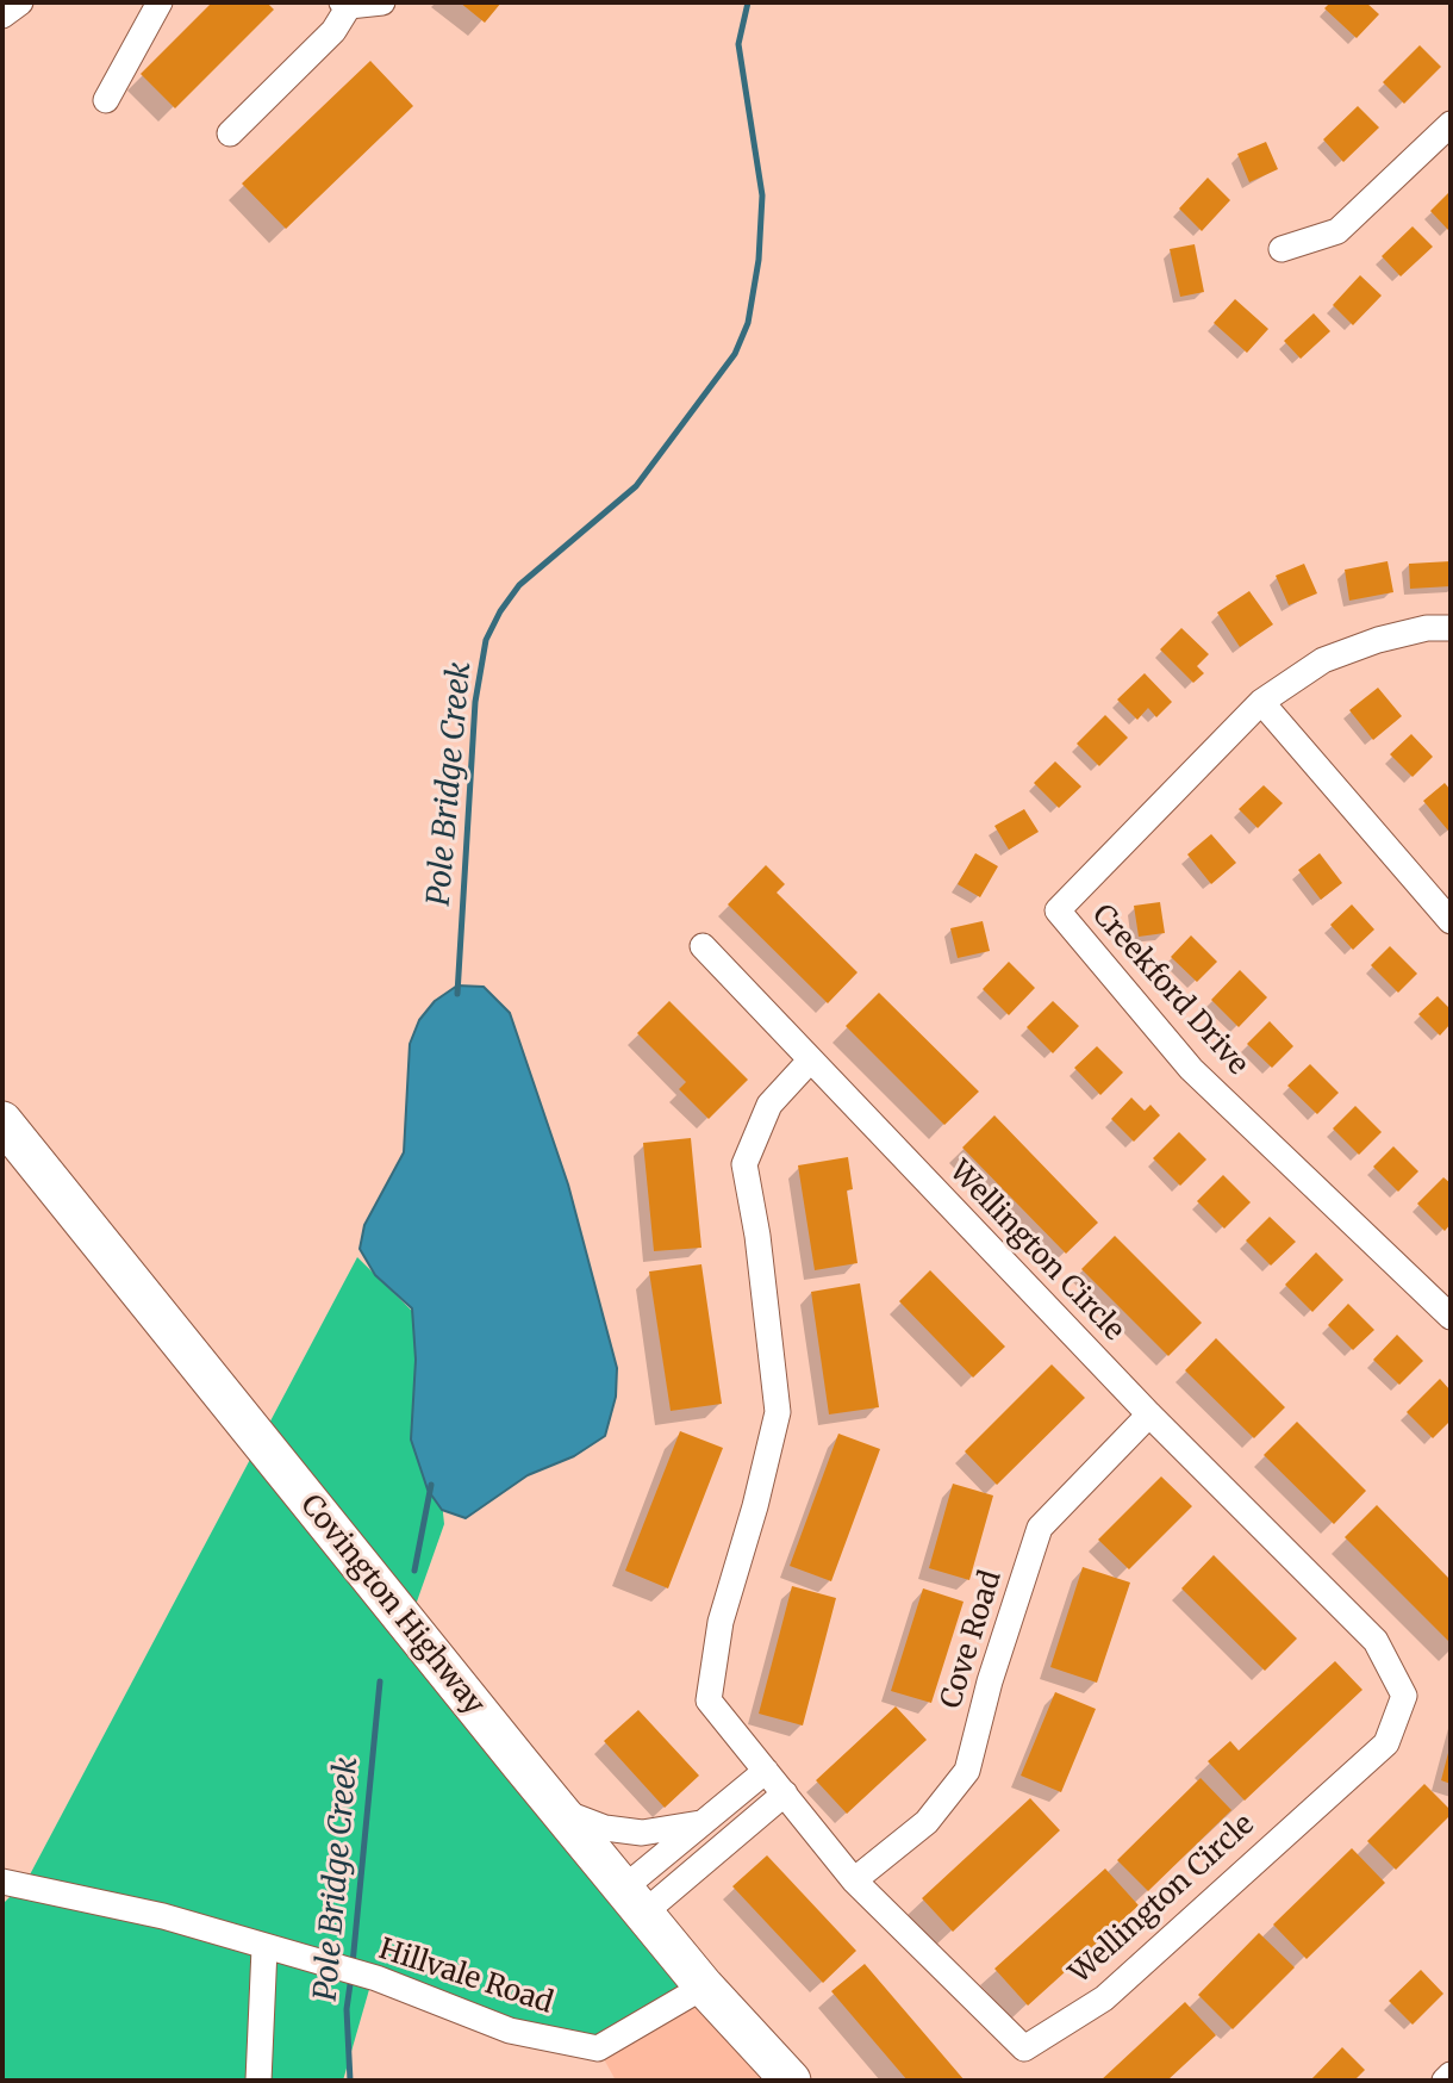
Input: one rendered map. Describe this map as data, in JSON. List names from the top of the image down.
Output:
{
  "streets": {
    "main road": ["Covington Highway"],
    "street": [
      "Creekford Drive",
      "Wellington Circle",
      "Cove Road",
      "Hillvale Road"
    ]
  },
  "crossings": [
    ["Wellington Circle", "Cove Road"],
    ["Covington Highway", "Hillvale Road"]
  ],
  "water": ["Pole Bridge Creek"]
}
